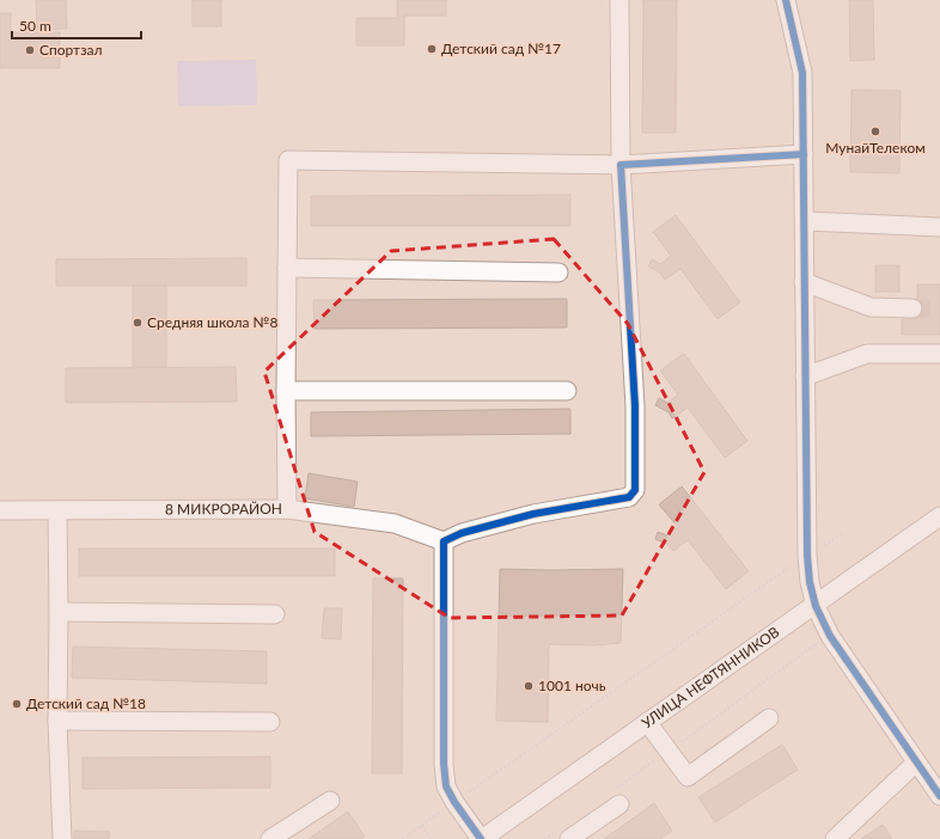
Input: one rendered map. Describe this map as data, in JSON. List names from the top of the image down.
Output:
{
  "streets": {
    "street": ["8 МИКРОРАЙОН", "УЛИЦА НЕФТЯННИКОВ"]
  },
  "places": [
    "Детский сад №17",
    "Спортзал",
    "МунайТелеком",
    "Средняя школа №8",
    "1001 ночь",
    "Детский сад №18"
  ],
  "scale_bar": "50 m"
}
